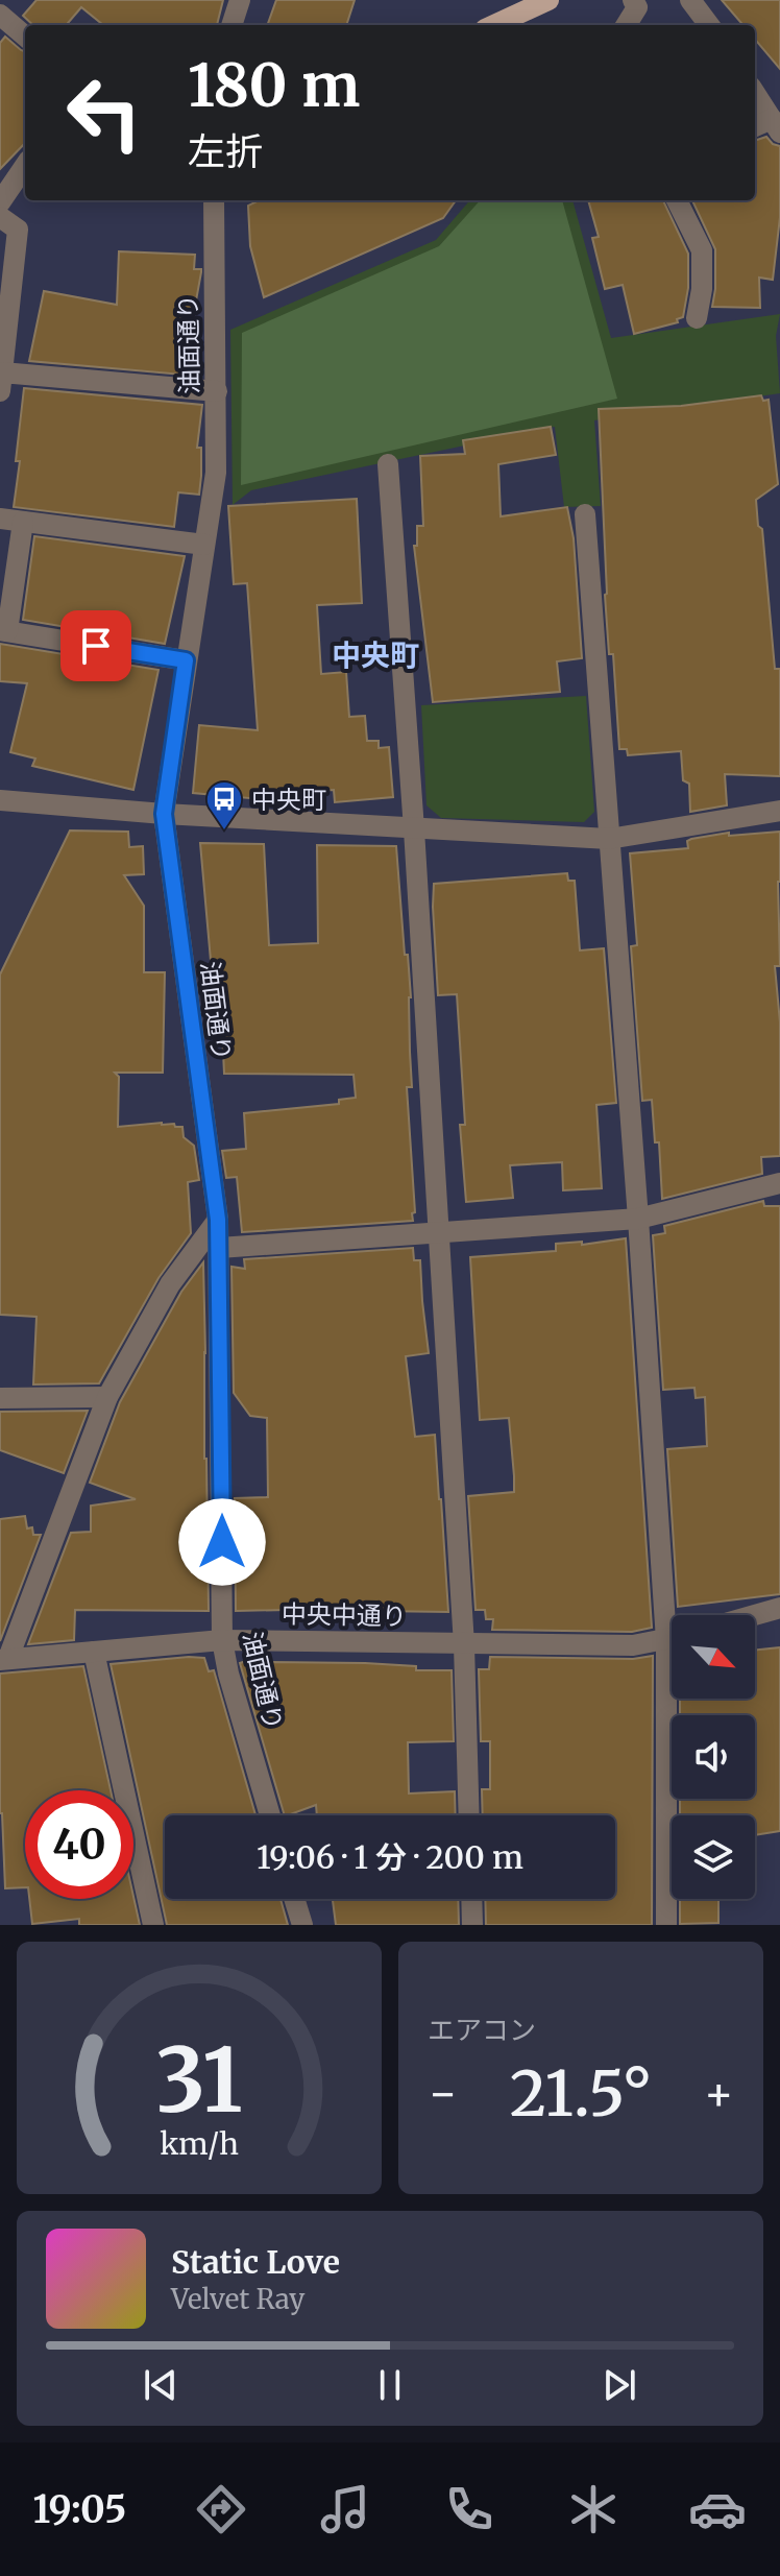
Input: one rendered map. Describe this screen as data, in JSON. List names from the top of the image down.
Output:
{
  "streets": {
    "street": ["油面通り", "中央中通り"]
  },
  "crossings": [
    ["油面通り", "中央中通り"]
  ],
  "districts": ["中央町"],
  "places": {
    "bus stop": ["中央町"]
  },
  "north": "bottom right",
  "page": {
    "turn": ["180 m", "左折"],
    "limit": "40",
    "trip": "19:06 · 1 分 · 200 m",
    "tile": "エアコン",
    "heat": ["−", "21.5°", "+"],
    "song": ["Static Love", "Velvet Ray"],
    "tabs": "19:05",
    "gauge": ["31", "km/h"]
  }
}
